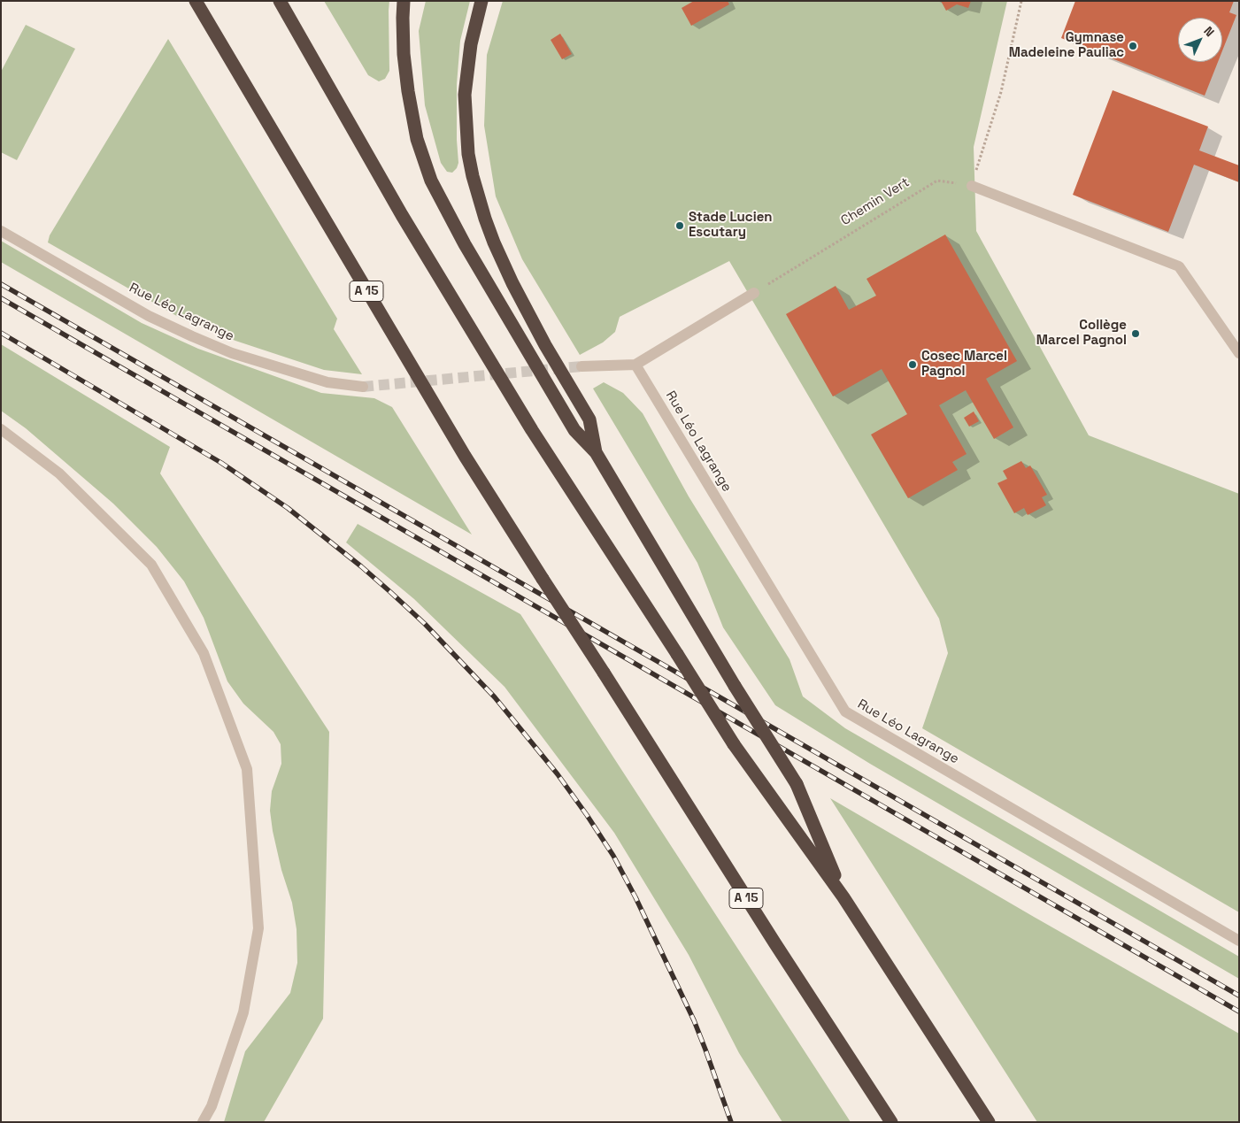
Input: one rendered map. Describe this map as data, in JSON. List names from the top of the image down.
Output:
{
  "streets": {
    "highway": ["A 15"],
    "street": ["Rue Léo Lagrange"],
    "path": ["Chemin Vert"]
  },
  "places": [
    "Gymnase Madeleine Pauliac",
    "Stade Lucien Escutary",
    "Collège Marcel Pagnol",
    "Cosec Marcel Pagnol"
  ],
  "north": "top right"
}
